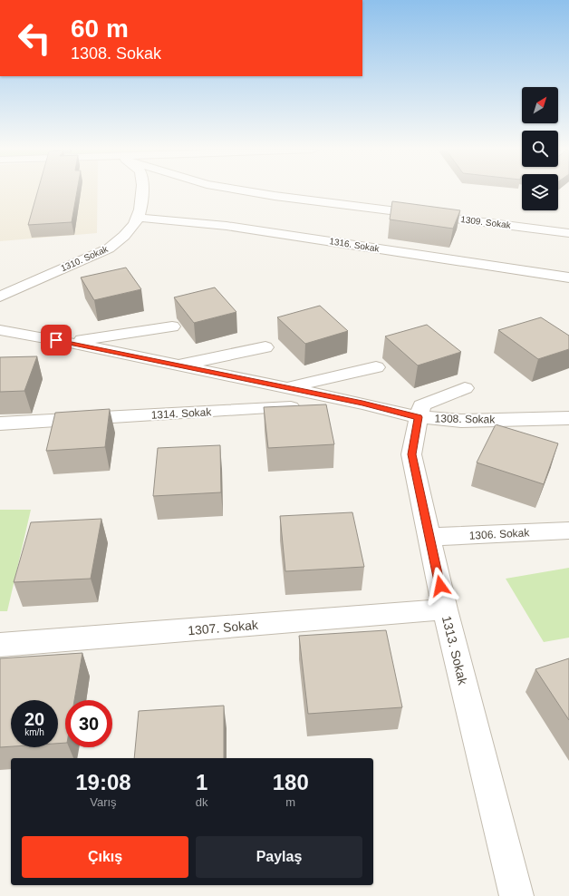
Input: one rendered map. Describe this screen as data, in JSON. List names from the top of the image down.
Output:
{
  "streets": {
    "street": [
      "1309. Sokak",
      "1316. Sokak",
      "1310. Sokak",
      "1314. Sokak",
      "1308. Sokak",
      "1306. Sokak",
      "1307. Sokak",
      "1313. Sokak"
    ]
  },
  "crossings": [
    ["1316. Sokak", "1310. Sokak"],
    ["1314. Sokak", "1308. Sokak"],
    ["1308. Sokak", "1313. Sokak"],
    ["1306. Sokak", "1313. Sokak"],
    ["1307. Sokak", "1313. Sokak"]
  ],
  "north": "top right",
  "page": {
    "turn": ["60 m", "1308. Sokak"],
    "speed": "20 km/h",
    "limit": "30",
    "eta": [
      "19:08",
      "Varış",
      "1",
      "dk",
      "180",
      "m"
    ],
    "buttons": ["Çıkış", "Paylaş"]
  }
}
